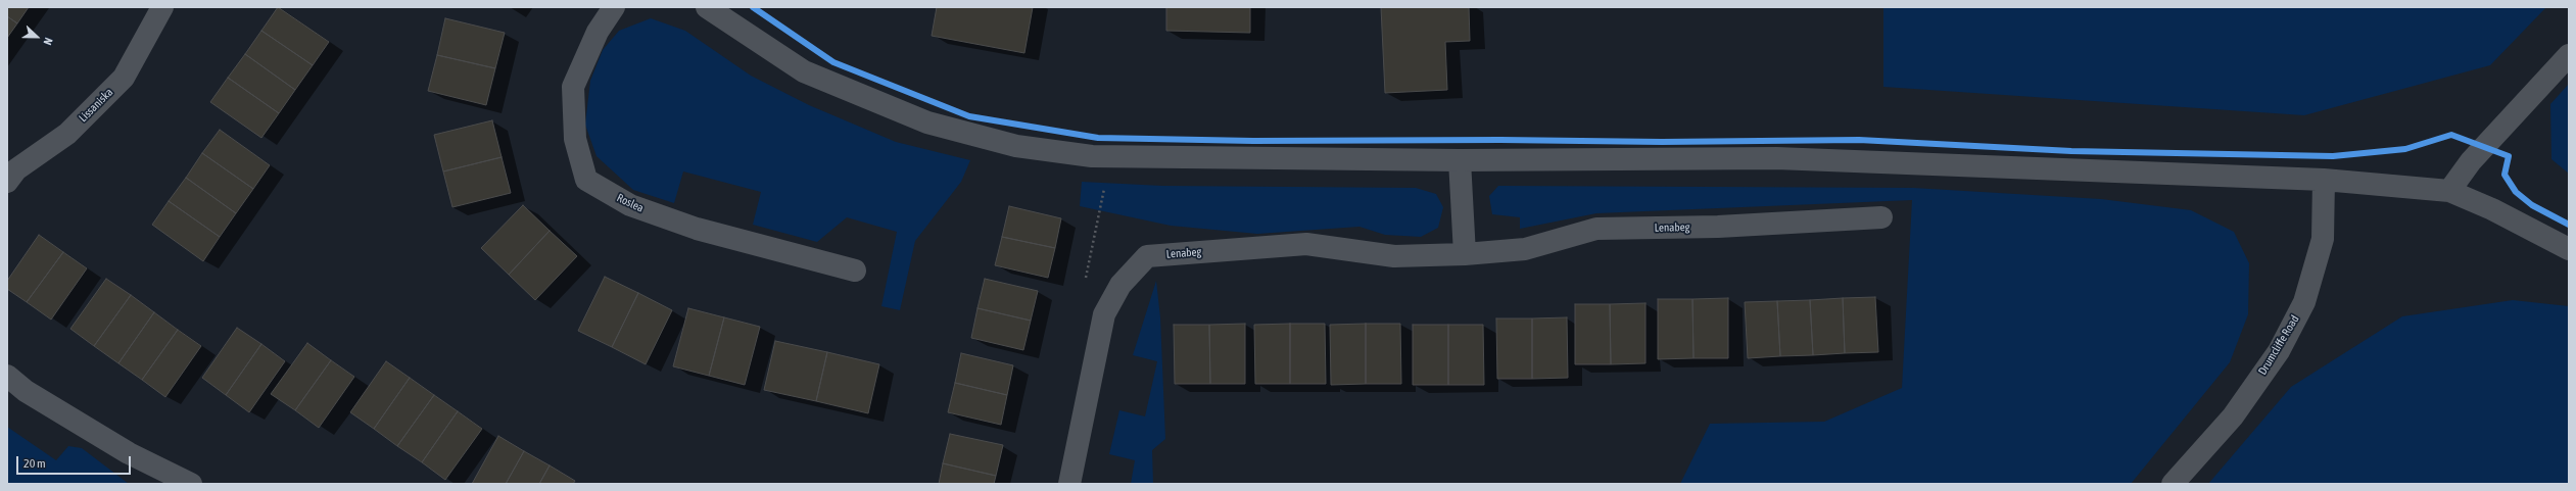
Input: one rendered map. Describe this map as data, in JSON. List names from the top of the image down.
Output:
{
  "streets": {
    "street": [
      "Lissaniska",
      "Roslea",
      "Lenabeg",
      "Drumcliffe Road"
    ]
  },
  "scale_bar": "20 m",
  "north": "right"
}
